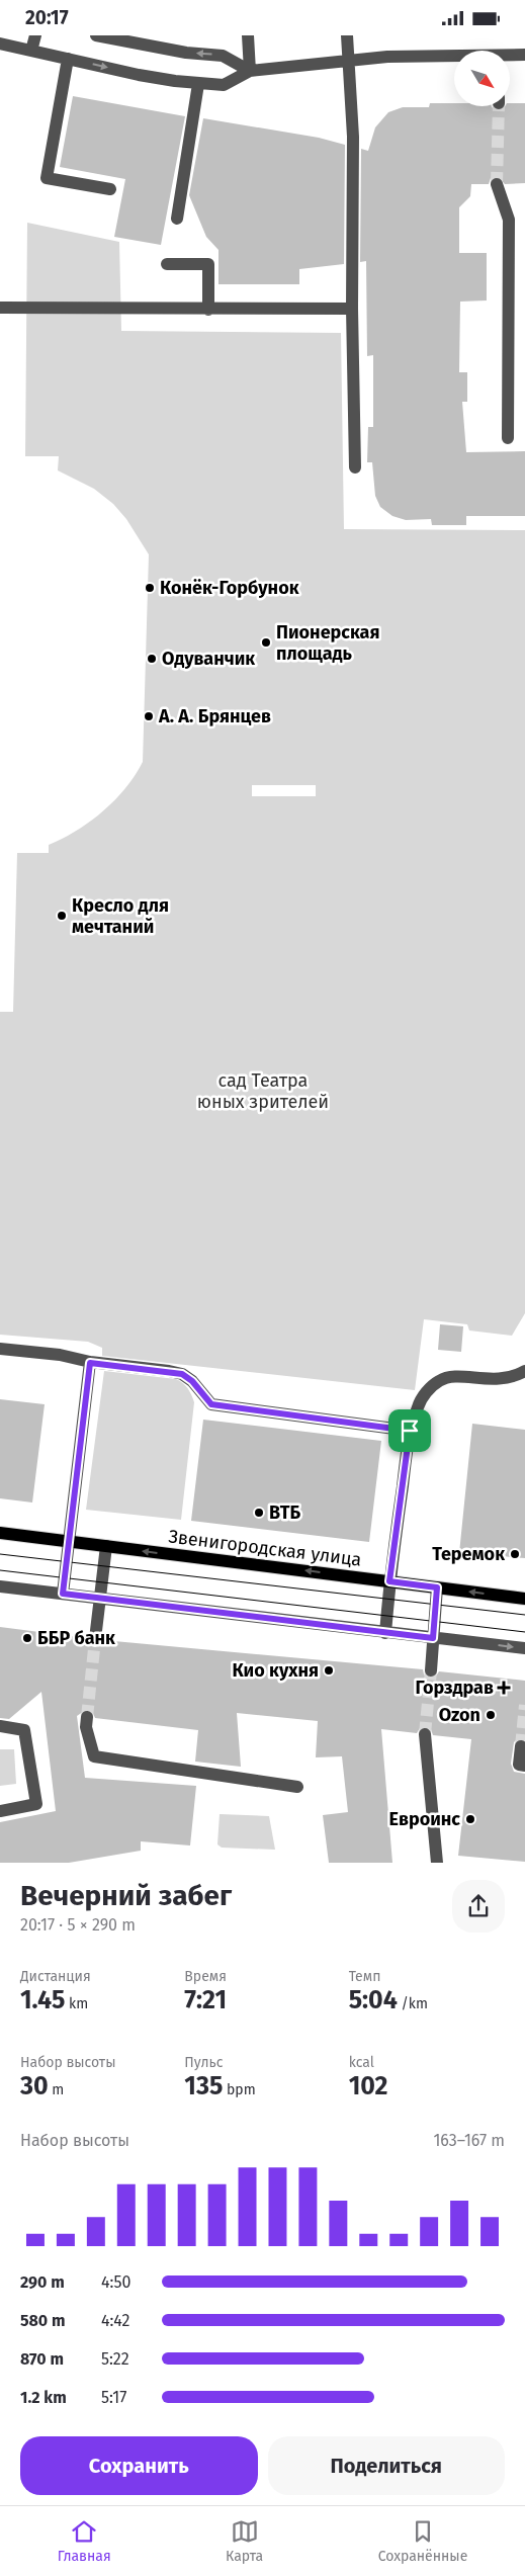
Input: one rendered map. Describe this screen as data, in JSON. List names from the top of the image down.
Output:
{
  "streets": {
    "main road": ["Звенигородская улица"]
  },
  "one_way": ["Звенигородская улица"],
  "parks": ["сад Театра юных зрителей"],
  "places": {
    "other": [
      "Конёк-Горбунок",
      "Пионерская площадь",
      "Одуванчик",
      "А. А. Брянцев",
      "Кресло для мечтаний",
      "ВТБ",
      "Теремок",
      "ББР банк",
      "Кио кухня",
      "Ozon",
      "Евроинс"
    ],
    "health": ["Горздрав"]
  },
  "north": "bottom right",
  "page": {
    "status": "20:17",
    "heading": ["Вечерний забег", "20:17 · 5 × 290 m"],
    "stats": [
      ["Дистанция", "1.45 km"],
      ["Время", "7:21"],
      ["Темп", "5:04 /km"],
      ["Набор высоты", "30 m"],
      ["Пульс", "135 bpm"],
      ["kcal", "102"]
    ],
    "chart": ["Набор высоты", "163–167 m"],
    "list": [
      {
        "name": "290 m",
        "note": "4:50"
      },
      {
        "name": "580 m",
        "note": "4:42"
      },
      {
        "name": "870 m",
        "note": "5:22"
      },
      {
        "name": "1.2 km",
        "note": "5:17"
      }
    ],
    "buttons": ["Сохранить", "Поделиться"],
    "tabs": ["Главная", "Карта", "Сохранённые"]
  }
}
